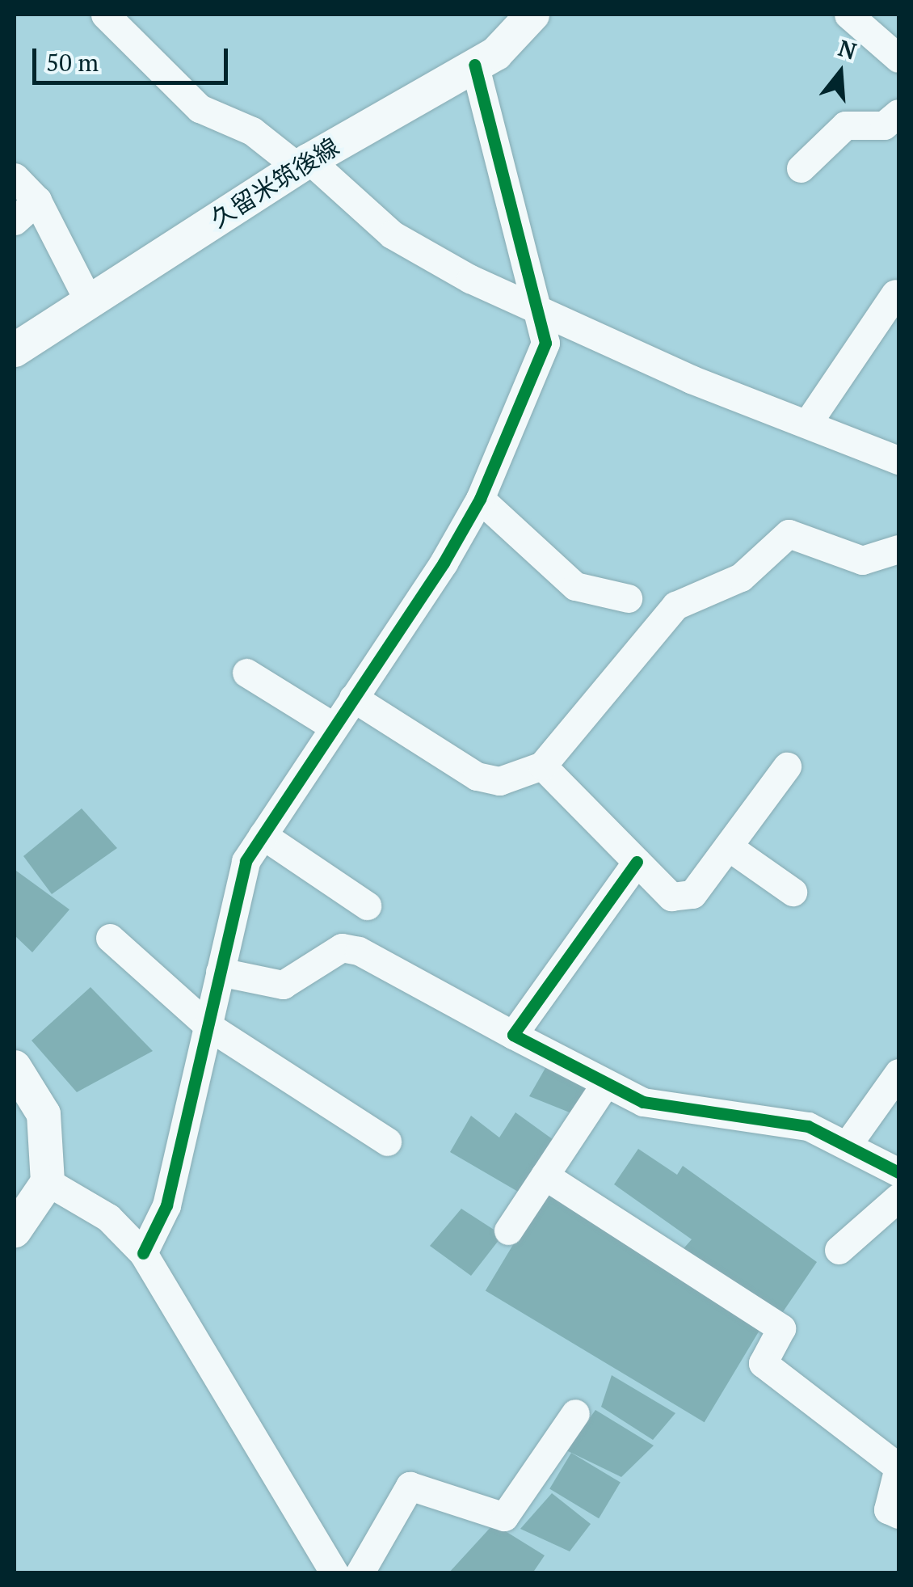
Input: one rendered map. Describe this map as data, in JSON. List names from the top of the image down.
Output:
{
  "streets": {
    "main road": ["久留米筑後線"]
  },
  "scale_bar": "50 m",
  "north": "top"
}
